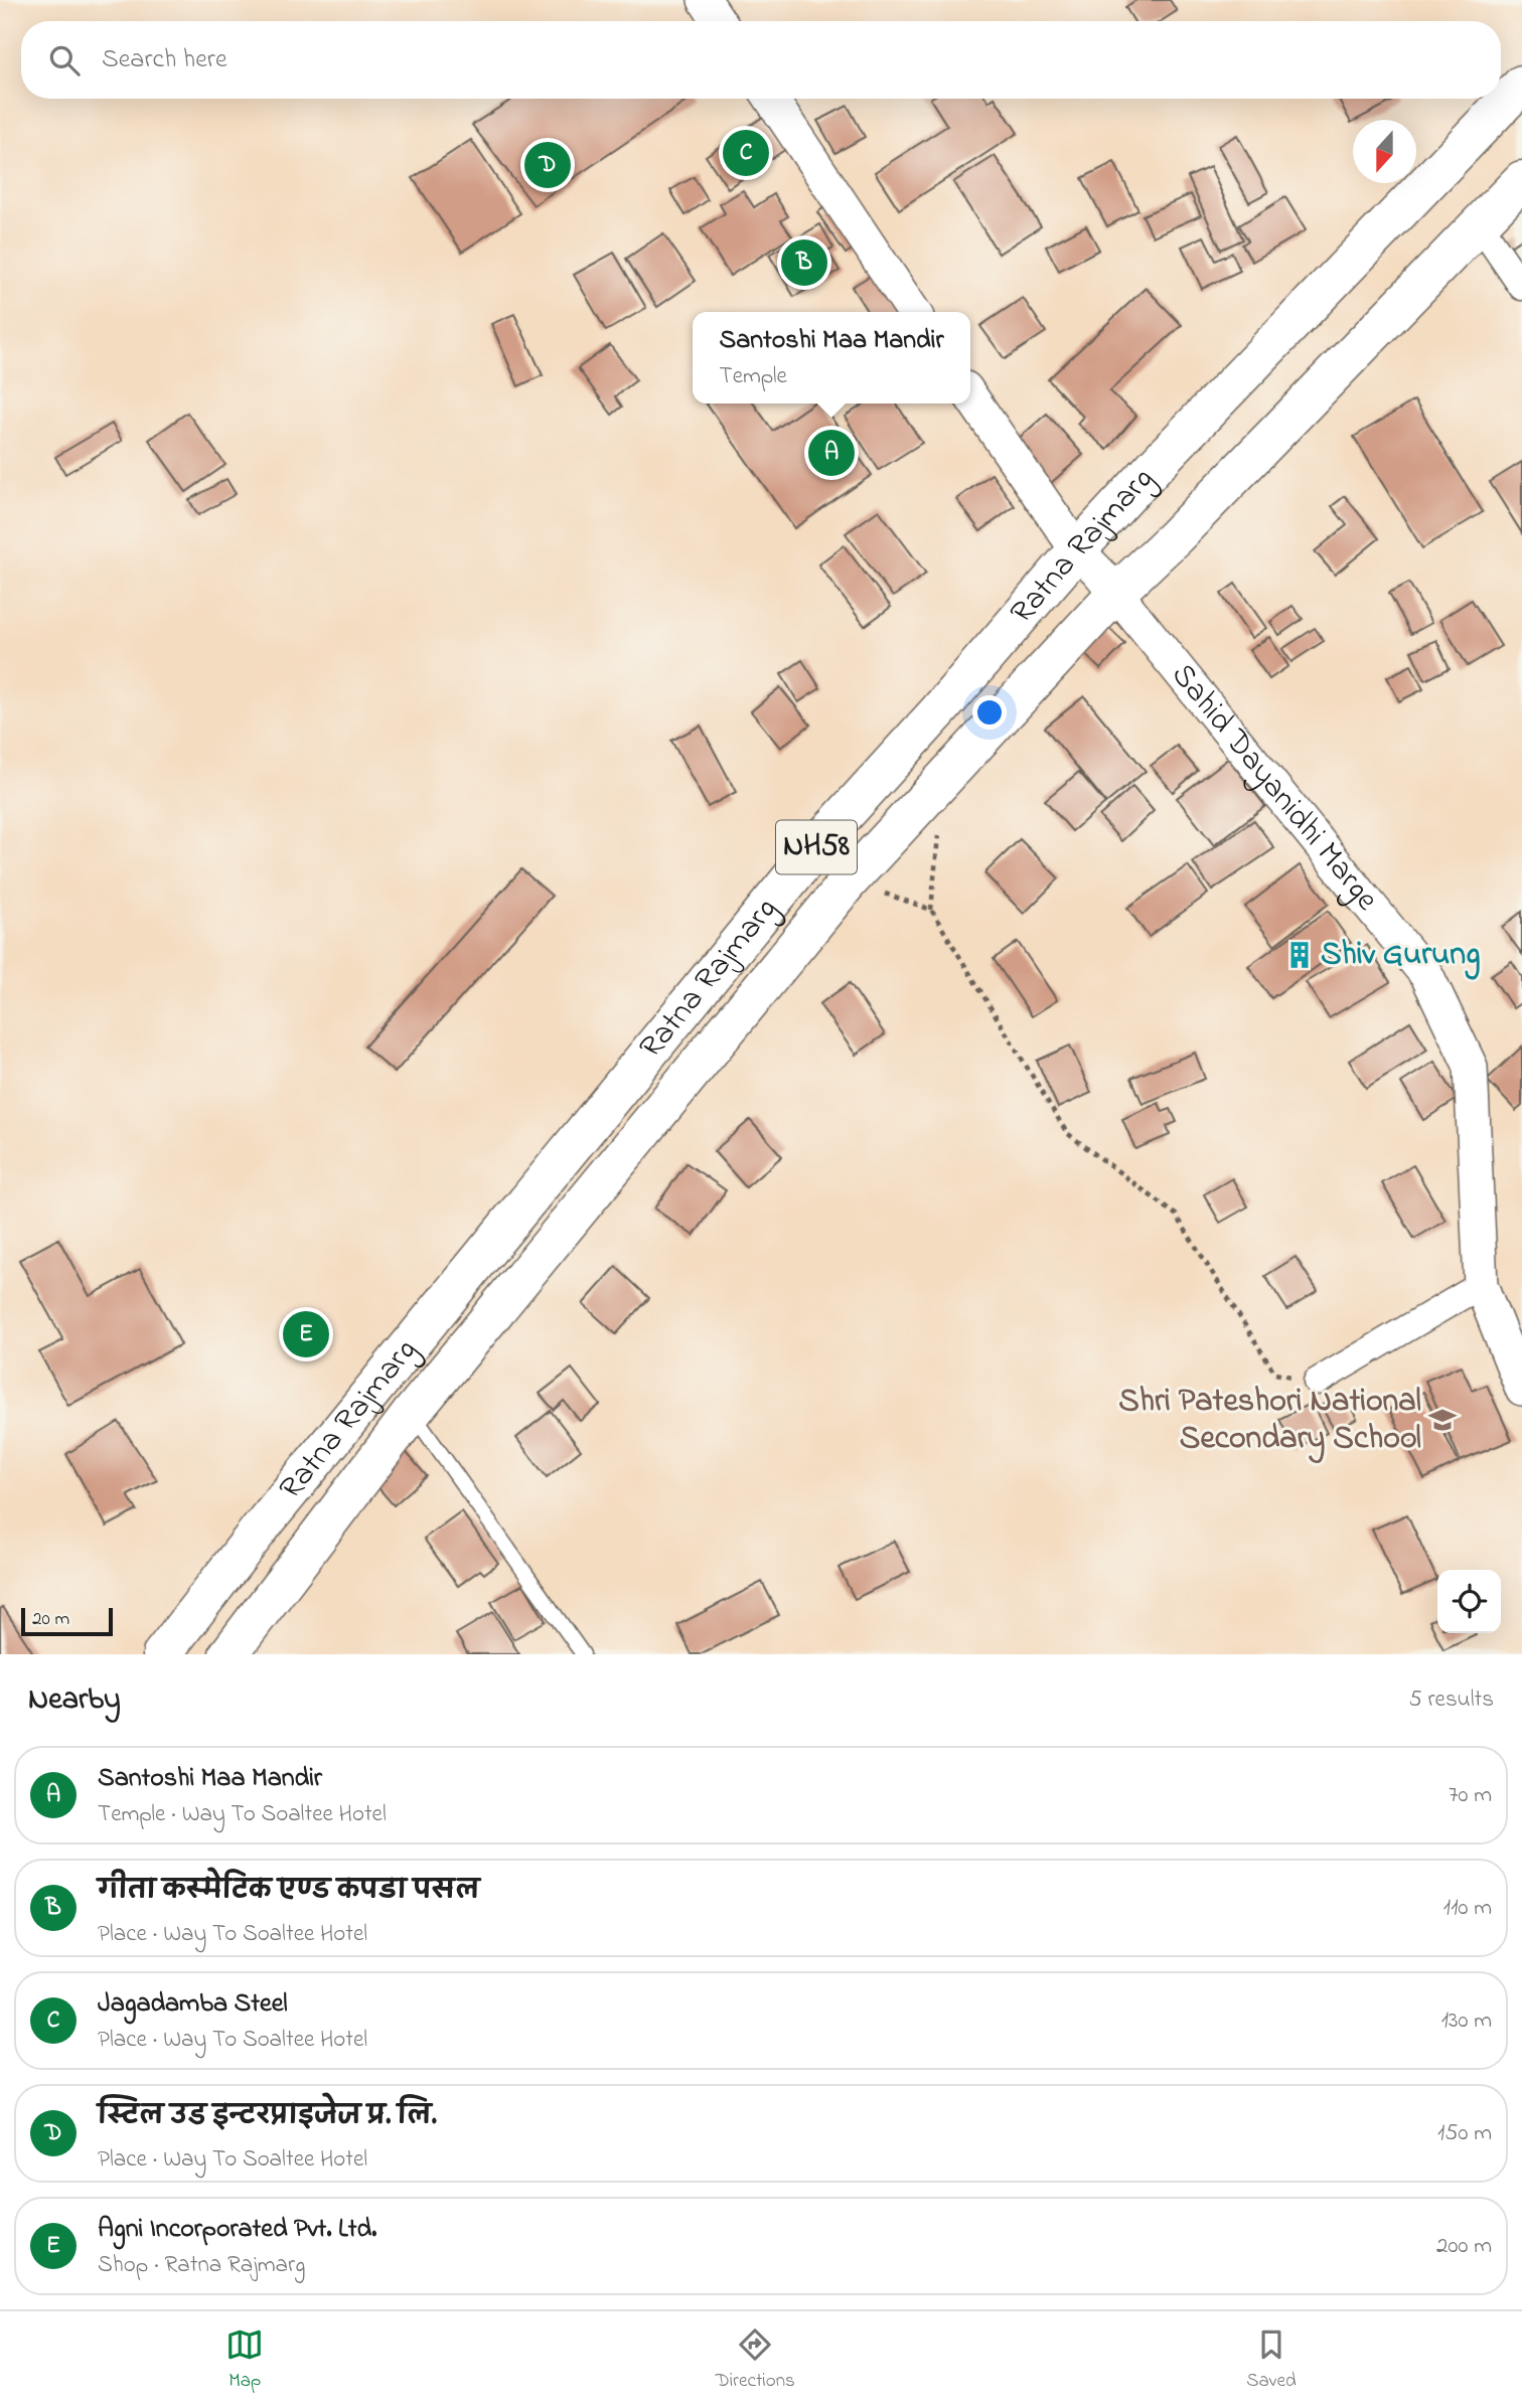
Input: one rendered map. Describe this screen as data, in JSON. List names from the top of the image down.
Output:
{
  "streets": {
    "highway": ["Ratna Rajmarg", "NH58"],
    "street": ["Sahid Dayanidhi Marge"]
  },
  "crossings": [
    ["Ratna Rajmarg", "Sahid Dayanidhi Marge"]
  ],
  "places": {
    "building": ["Shiv Gurung"],
    "school or university": ["Shri Pateshori National Secondary School"]
  },
  "scale_bar": "20 m",
  "north": "bottom",
  "page": {
    "search": "Search here",
    "pins": [
      "C",
      "D",
      "B",
      "A",
      "E"
    ],
    "popup": ["Santoshi Maa Mandir", "Temple"],
    "scale": "20 m",
    "heading": ["Nearby", "5 results"],
    "list": [
      {
        "mark": "A",
        "name": "Santoshi Maa Mandir",
        "note": "Temple · Way To Soaltee Hotel",
        "value": "70 m"
      },
      {
        "mark": "B",
        "name": "गीता कस्मेटिक एण्ड कपडा पसल",
        "note": "Place · Way To Soaltee Hotel",
        "value": "110 m"
      },
      {
        "mark": "C",
        "name": "Jagadamba Steel",
        "note": "Place · Way To Soaltee Hotel",
        "value": "130 m"
      },
      {
        "mark": "D",
        "name": "स्टिल उड इन्टरप्राइजेज प्र. लि.",
        "note": "Place · Way To Soaltee Hotel",
        "value": "150 m"
      },
      {
        "mark": "E",
        "name": "Agni Incorporated Pvt. Ltd.",
        "note": "Shop · Ratna Rajmarg",
        "value": "200 m"
      }
    ],
    "nav": ["Map", "Directions", "Saved"]
  }
}
